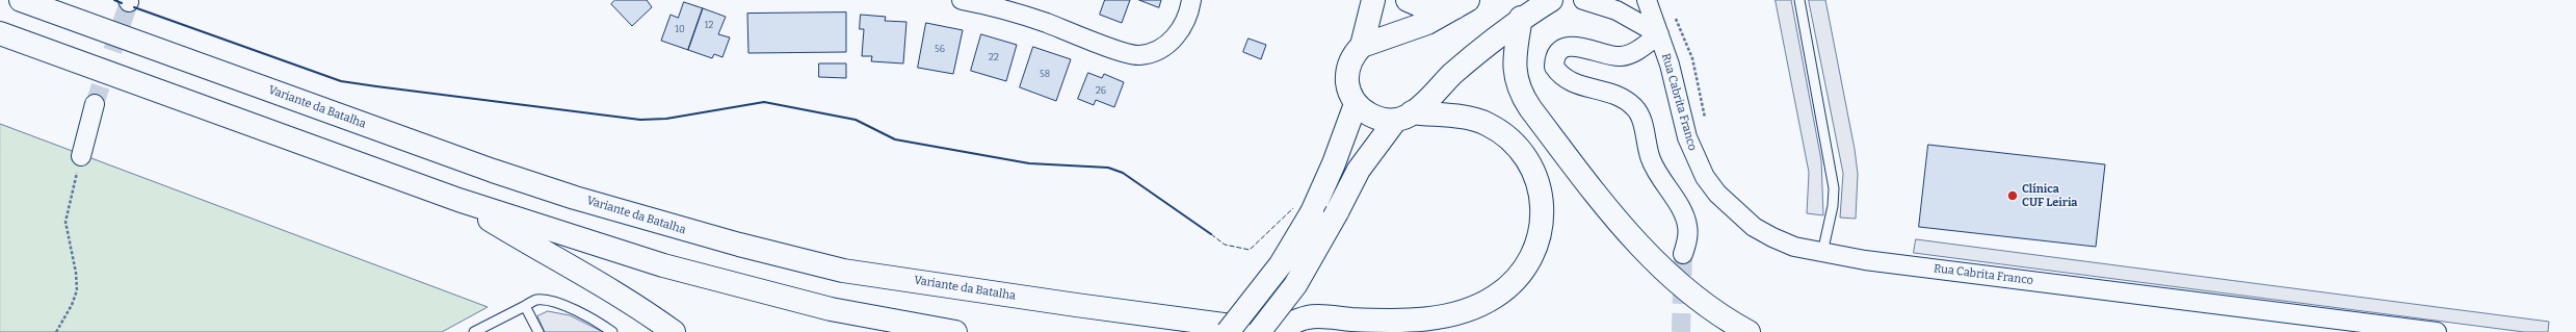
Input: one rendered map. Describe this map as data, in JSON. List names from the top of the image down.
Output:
{
  "streets": {
    "main road": ["Variante da Batalha"],
    "street": ["Rua Cabrita Franco"]
  },
  "places": ["Clínica CUF Leiria"],
  "house_numbers": [
    "12",
    "10",
    "56",
    "22",
    "58",
    "26"
  ]
}
